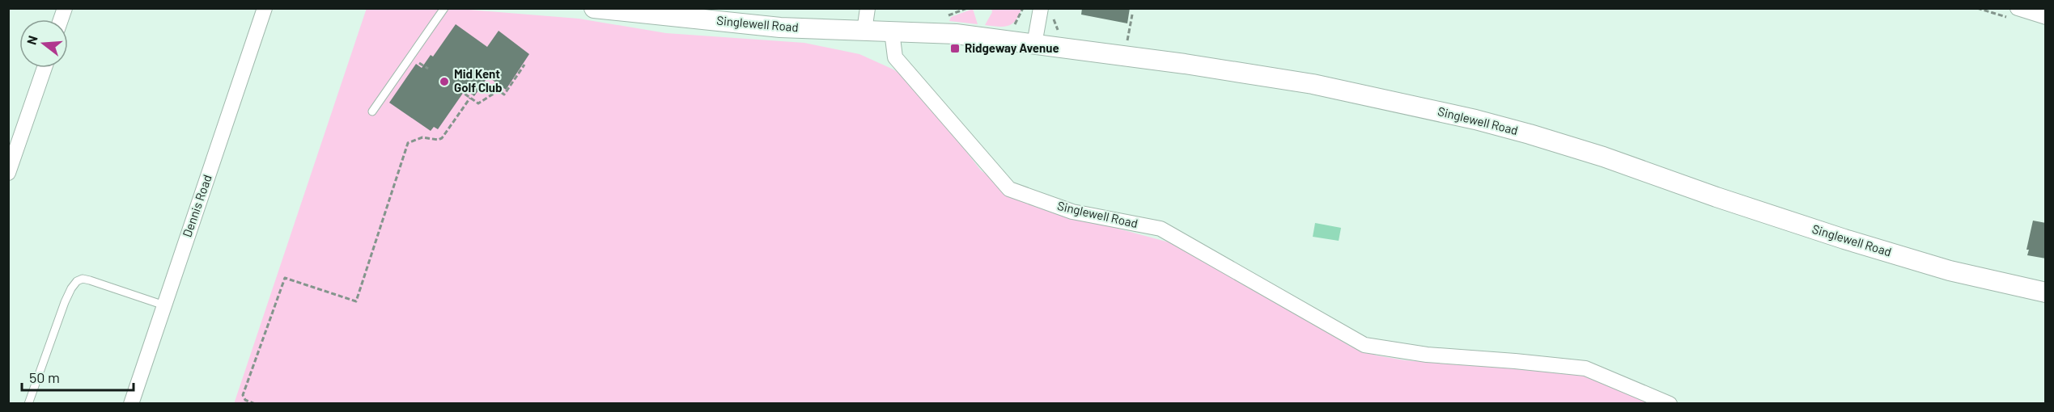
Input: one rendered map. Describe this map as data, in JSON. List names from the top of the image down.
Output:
{
  "streets": {
    "street": ["Singlewell Road", "Dennis Road"]
  },
  "places": {
    "transit": ["Ridgeway Avenue"],
    "other": ["Mid Kent Golf Club"]
  },
  "scale_bar": "50 m",
  "north": "left"
}
